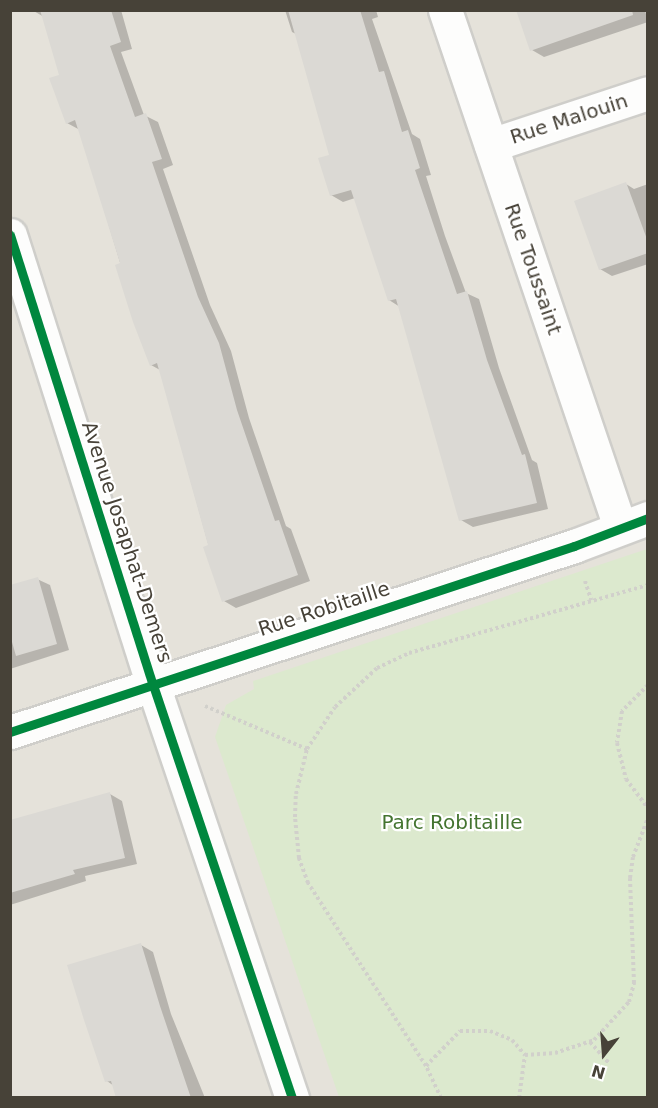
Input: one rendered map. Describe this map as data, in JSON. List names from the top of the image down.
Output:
{
  "streets": {
    "street": [
      "Rue Malouin",
      "Rue Toussaint",
      "Avenue Josaphat-Demers",
      "Rue Robitaille"
    ]
  },
  "crossings": [
    ["Rue Malouin", "Rue Toussaint"],
    ["Rue Toussaint", "Rue Robitaille"],
    ["Avenue Josaphat-Demers", "Rue Robitaille"]
  ],
  "parks": ["Parc Robitaille"],
  "north": "bottom"
}
